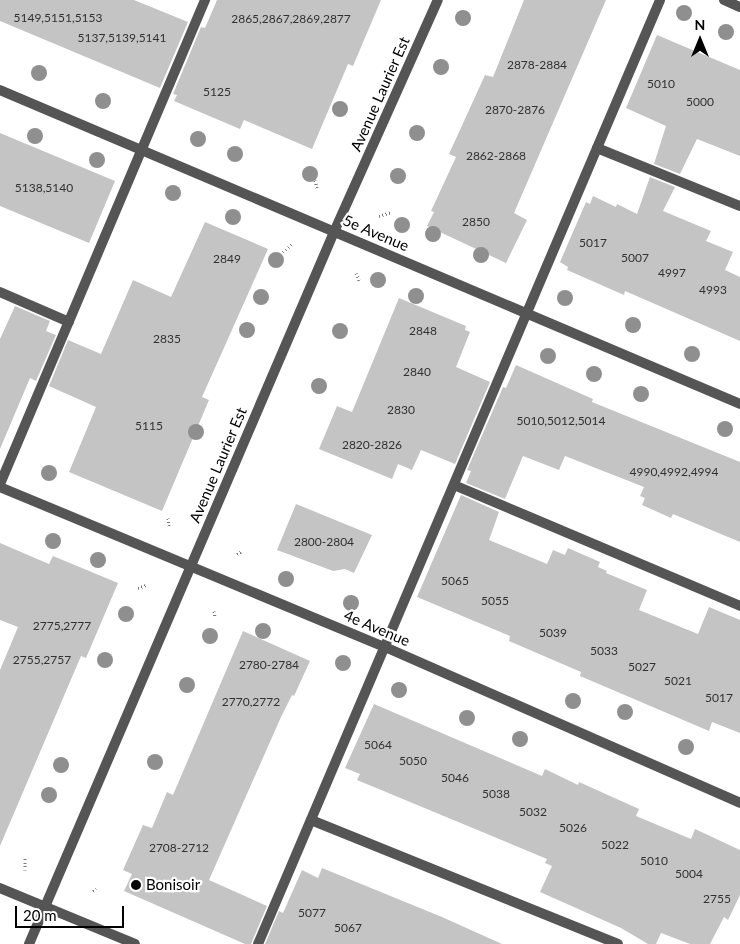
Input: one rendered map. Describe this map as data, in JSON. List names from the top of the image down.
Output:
{
  "streets": {
    "street": ["Avenue Laurier Est", "5e Avenue", "4e Avenue"]
  },
  "crossings": [
    ["Avenue Laurier Est", "5e Avenue"],
    ["Avenue Laurier Est", "4e Avenue"]
  ],
  "places": ["Bonisoir"],
  "house_numbers": [
    "5149,5151,5153",
    "2865,2867,2869,2877",
    "5137,5139,5141",
    "2878-2884",
    "5010",
    "5125",
    "5000",
    "2870-2876",
    "2862-2868",
    "5138,5140",
    "2850",
    "5017",
    "5007",
    "2849",
    "4997",
    "4993",
    "2848",
    "2835",
    "2840",
    "2830",
    "5010,5012,5014",
    "5115",
    "2820-2826",
    "4990,4992,4994",
    "2800-2804",
    "5065",
    "5055",
    "2775,2777",
    "5039",
    "5033",
    "2755,2757",
    "2780-2784",
    "5027",
    "5021",
    "5017",
    "2770,2772",
    "5064",
    "5050",
    "5046",
    "5038",
    "5032",
    "5026",
    "5022",
    "2708-2712",
    "5010",
    "5004",
    "2755",
    "5077",
    "5067"
  ],
  "scale_bar": "20 m",
  "north": "top"
}
